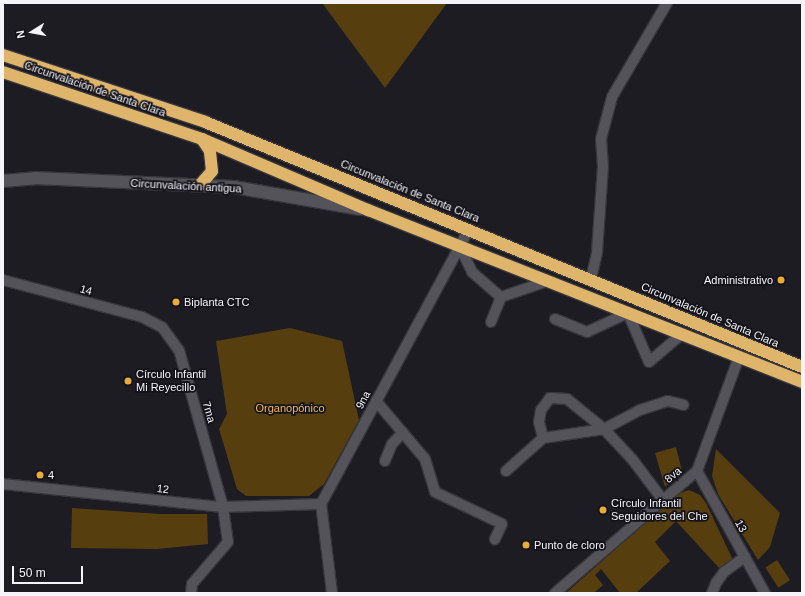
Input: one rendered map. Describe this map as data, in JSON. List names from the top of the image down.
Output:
{
  "streets": {
    "highway": ["Circunvalación de Santa Clara"],
    "street": [
      "Circunvalación antigua",
      "14",
      "9na",
      "7ma",
      "8va",
      "12",
      "13"
    ]
  },
  "crossings": [
    ["Circunvalación de Santa Clara", "Circunvalación antigua"],
    ["Circunvalación de Santa Clara", "9na"],
    ["Circunvalación de Santa Clara", "8va"],
    ["14", "7ma"],
    ["9na", "12"],
    ["7ma", "12"],
    ["8va", "13"]
  ],
  "parks": ["Organopónico"],
  "places": [
    "Administrativo",
    "Biplanta CTC",
    "Círculo Infantil Mi Reyecillo",
    "4",
    "Círculo Infantil Seguidores del Che",
    "Punto de cloro"
  ],
  "scale_bar": "50 m",
  "north": "left"
}
